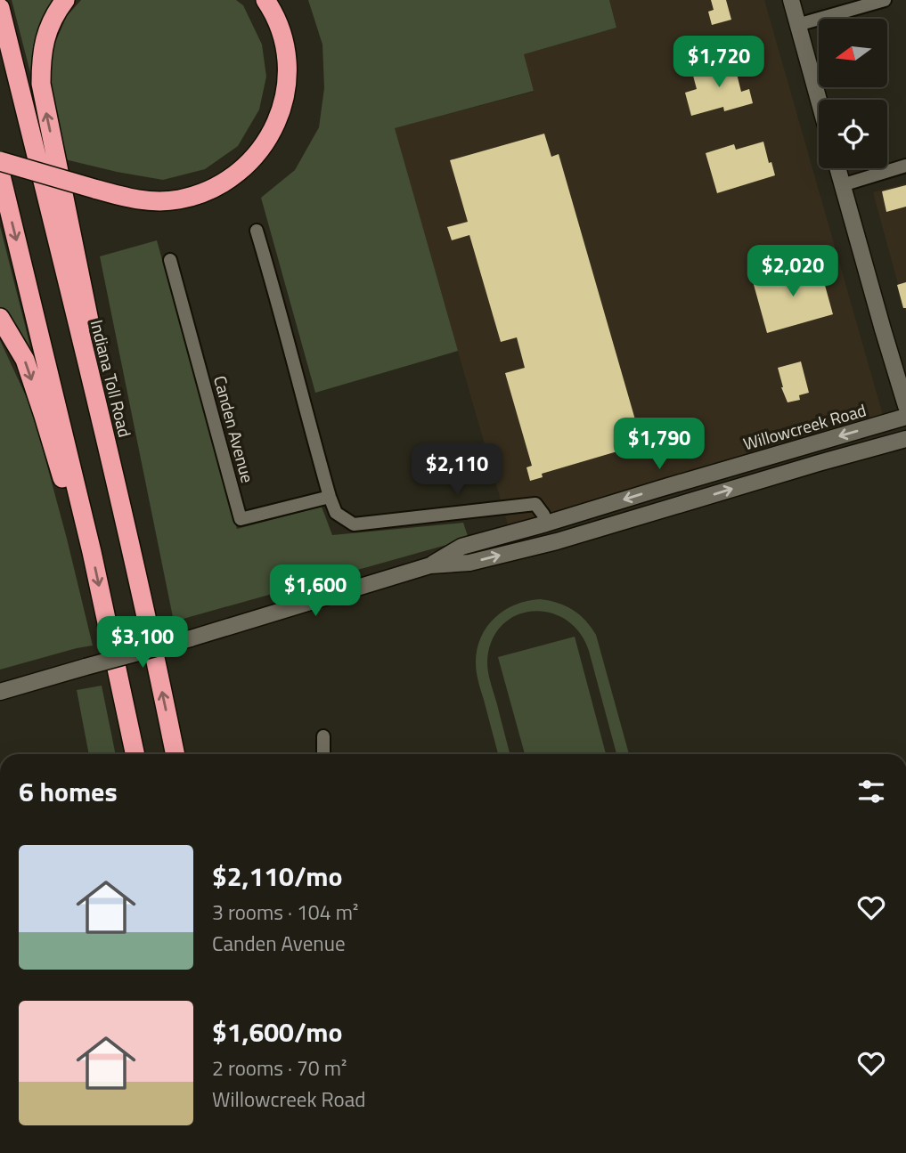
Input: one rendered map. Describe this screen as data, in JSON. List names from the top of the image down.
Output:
{
  "streets": {
    "highway": ["Indiana Toll Road"],
    "main road": ["Willowcreek Road"],
    "street": ["Canden Avenue"]
  },
  "north": "left",
  "page": {
    "price": [
      "$1,720",
      "$2,020",
      "$1,790",
      "$2,110",
      "$1,600",
      "$3,100"
    ],
    "heading": "6 homes",
    "list": [
      {
        "name": "$2,110/mo",
        "note": "3 rooms · 104 m² · Canden Avenue"
      },
      {
        "name": "$1,600/mo",
        "note": "2 rooms · 70 m² · Willowcreek Road"
      }
    ]
  }
}
